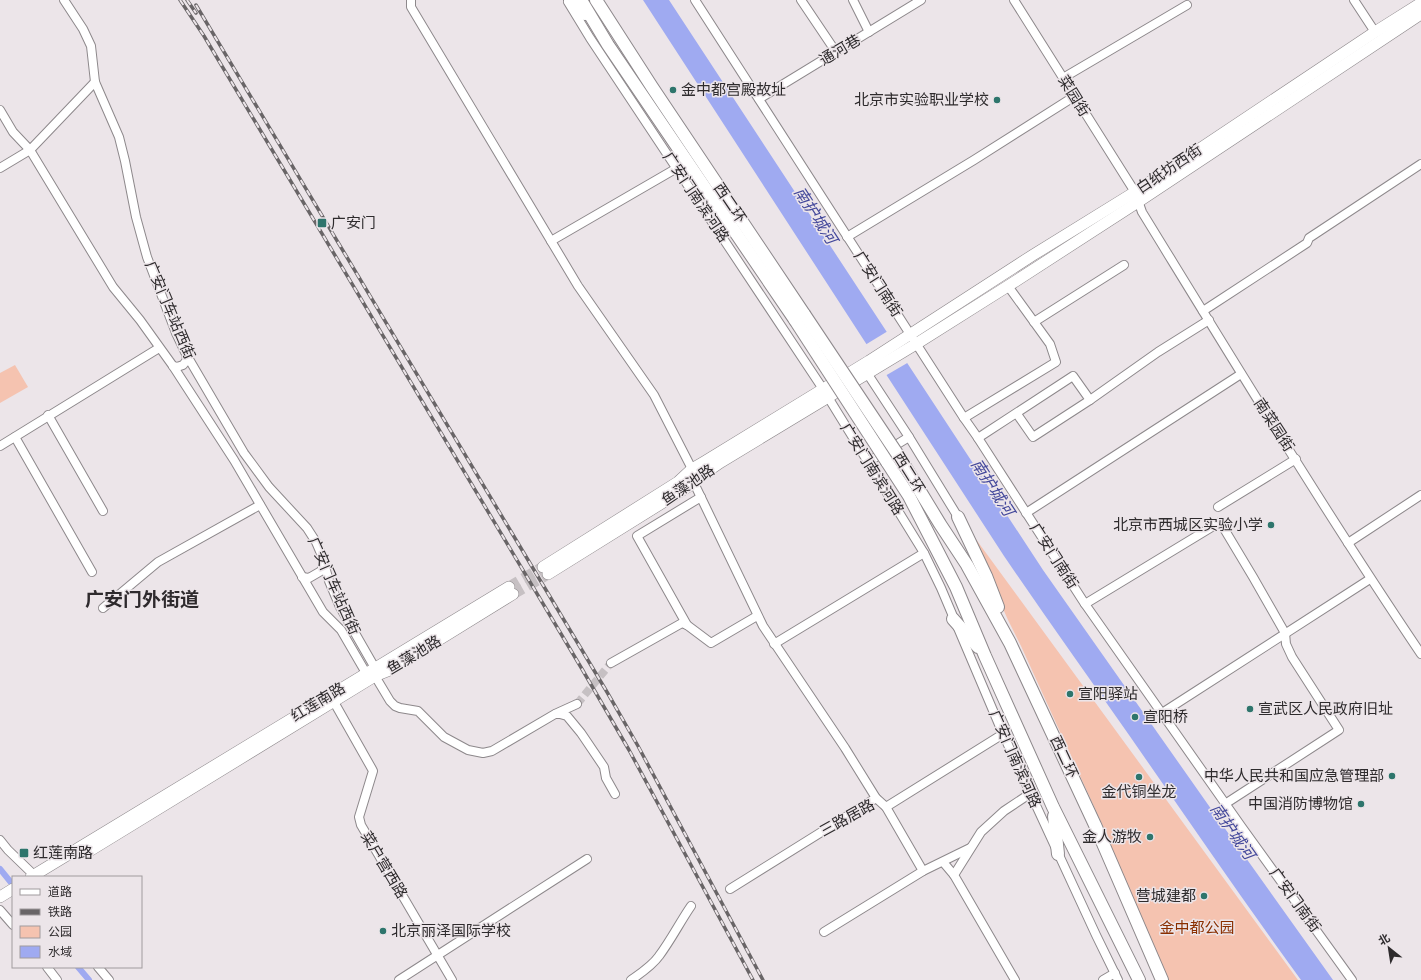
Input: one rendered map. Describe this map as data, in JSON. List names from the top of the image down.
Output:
{
  "streets": {
    "highway": ["西二环"],
    "main road": ["白纸坊西街", "鱼藻池路", "红莲南路"],
    "street": [
      "通河巷",
      "菜园街",
      "广安门南滨河路",
      "广安门南街",
      "广安门车站西街",
      "南菜园街",
      "三路居路",
      "菜户营西路"
    ]
  },
  "crossings": [
    ["通河巷", "广安门南街"],
    ["菜园街", "白纸坊西街"],
    ["菜园街", "南菜园街"],
    ["白纸坊西街", "广安门南街"],
    ["白纸坊西街", "南菜园街"],
    ["广安门南滨河路", "鱼藻池路"],
    ["广安门南滨河路", "三路居路"],
    ["广安门车站西街", "鱼藻池路"],
    ["广安门车站西街", "红莲南路"],
    ["鱼藻池路", "红莲南路"],
    ["红莲南路", "菜户营西路"]
  ],
  "districts": ["广安门外街道"],
  "water": ["南护城河"],
  "parks": ["金中都公园"],
  "places": {
    "other": [
      "金中都宫殿故址",
      "北京市实验职业学校",
      "北京市西城区实验小学",
      "宣阳驿站",
      "宣武区人民政府旧址",
      "宣阳桥",
      "中华人民共和国应急管理部",
      "金代铜坐龙",
      "中国消防博物馆",
      "金人游牧",
      "营城建都",
      "北京丽泽国际学校"
    ],
    "transit": ["广安门", "红莲南路"]
  },
  "legend": [
    "道路",
    "铁路",
    "公园",
    "水域"
  ],
  "north": "top left"
}
